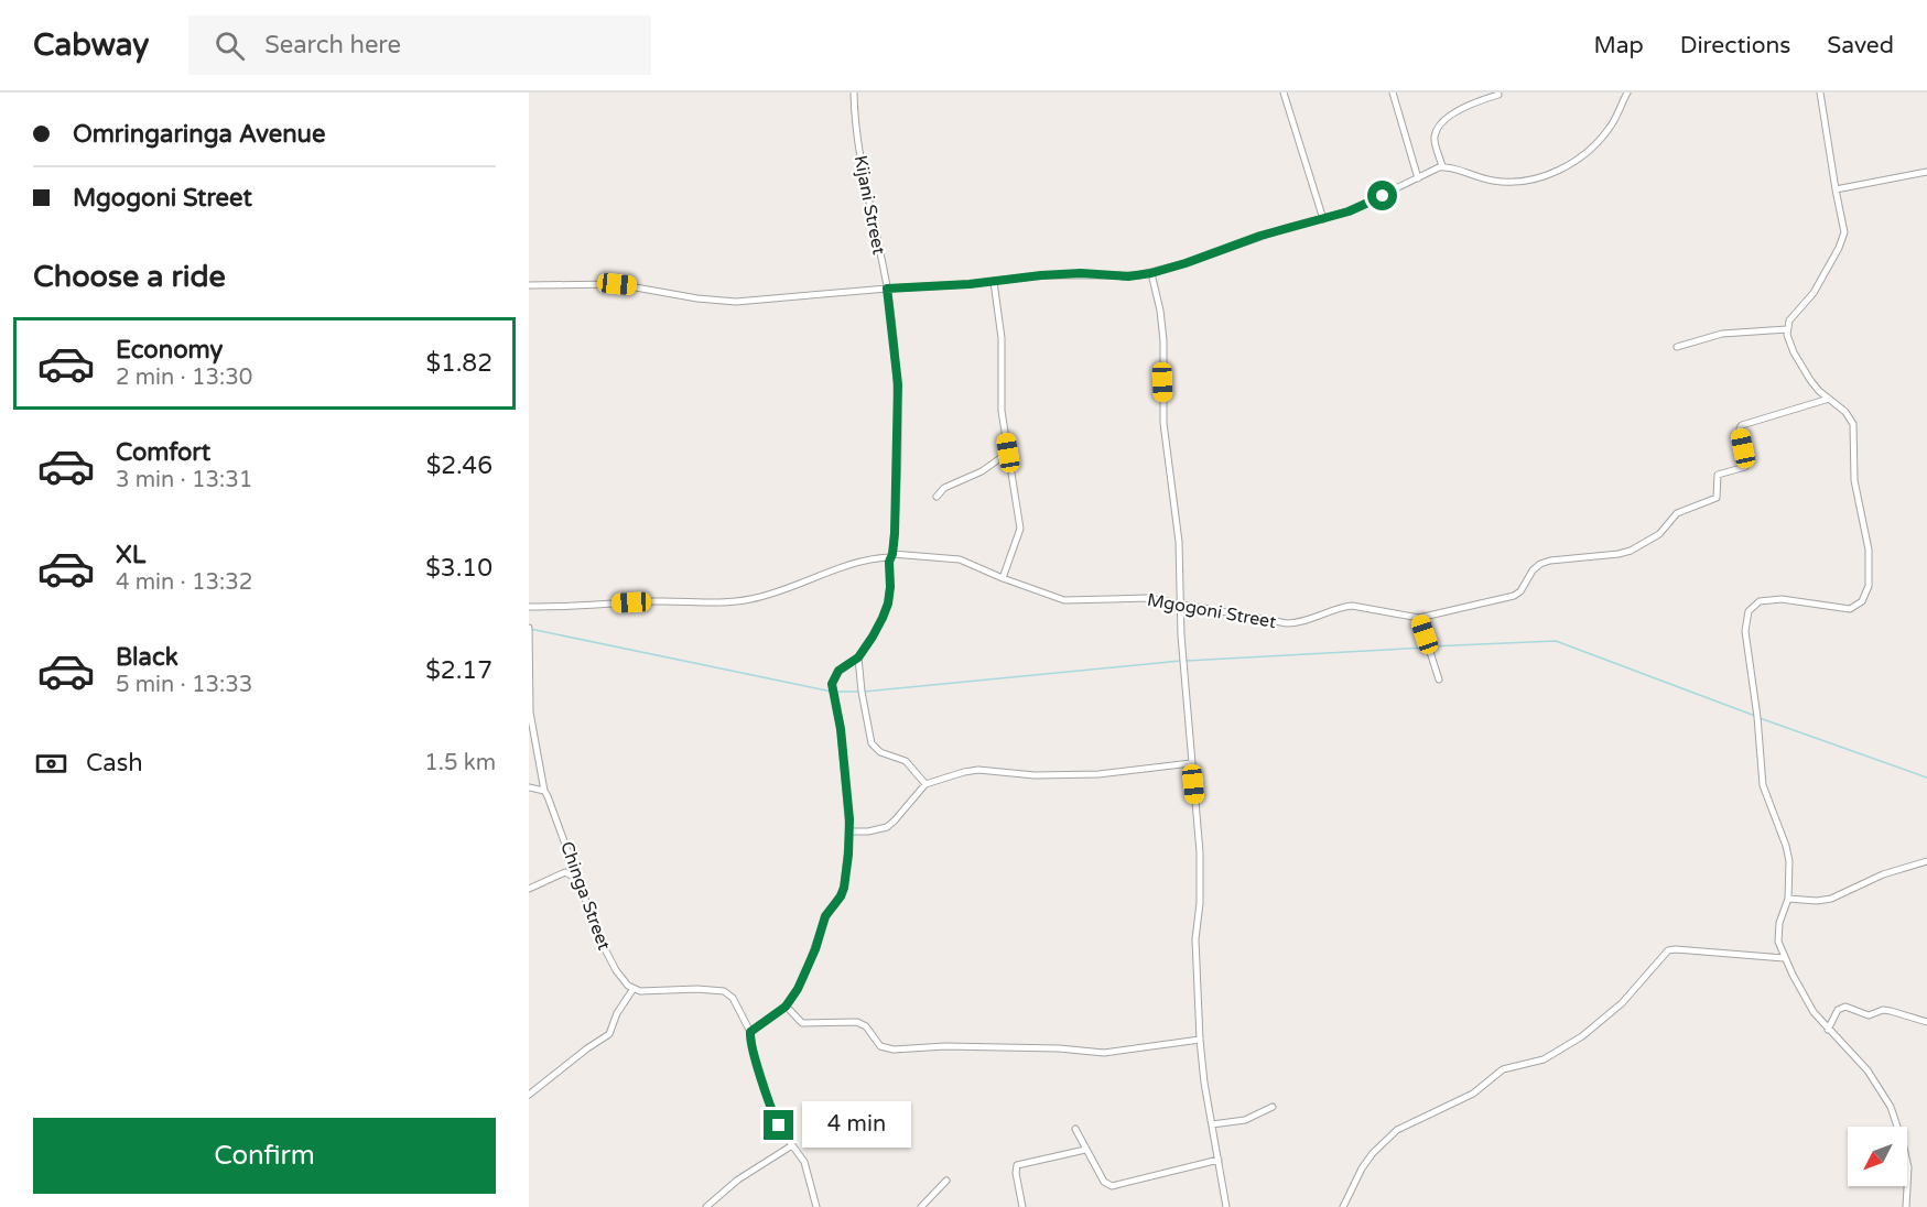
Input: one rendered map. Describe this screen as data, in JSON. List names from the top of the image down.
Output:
{
  "streets": {
    "street": ["Kijani Street", "Mgogoni Street", "Chinga Street"]
  },
  "crossings": [
    ["Kijani Street", "Mgogoni Street"]
  ],
  "north": "bottom left",
  "page": {
    "header": "Cabway",
    "search": "Search here",
    "nav": ["Map", "Directions", "Saved"],
    "banner": ["Omringaringa Avenue", "Mgogoni Street"],
    "heading": "Choose a ride",
    "list": [
      {
        "name": "Economy",
        "note": "2 min · 13:30",
        "value": "$1.82"
      },
      {
        "name": "Comfort",
        "note": "3 min · 13:31",
        "value": "$2.46"
      },
      {
        "name": "XL",
        "note": "4 min · 13:32",
        "value": "$3.10"
      },
      {
        "name": "Black",
        "note": "5 min · 13:33",
        "value": "$2.17"
      }
    ],
    "pay": ["Cash", "1.5 km"],
    "bubble": "4 min",
    "buttons": "Confirm"
  }
}
